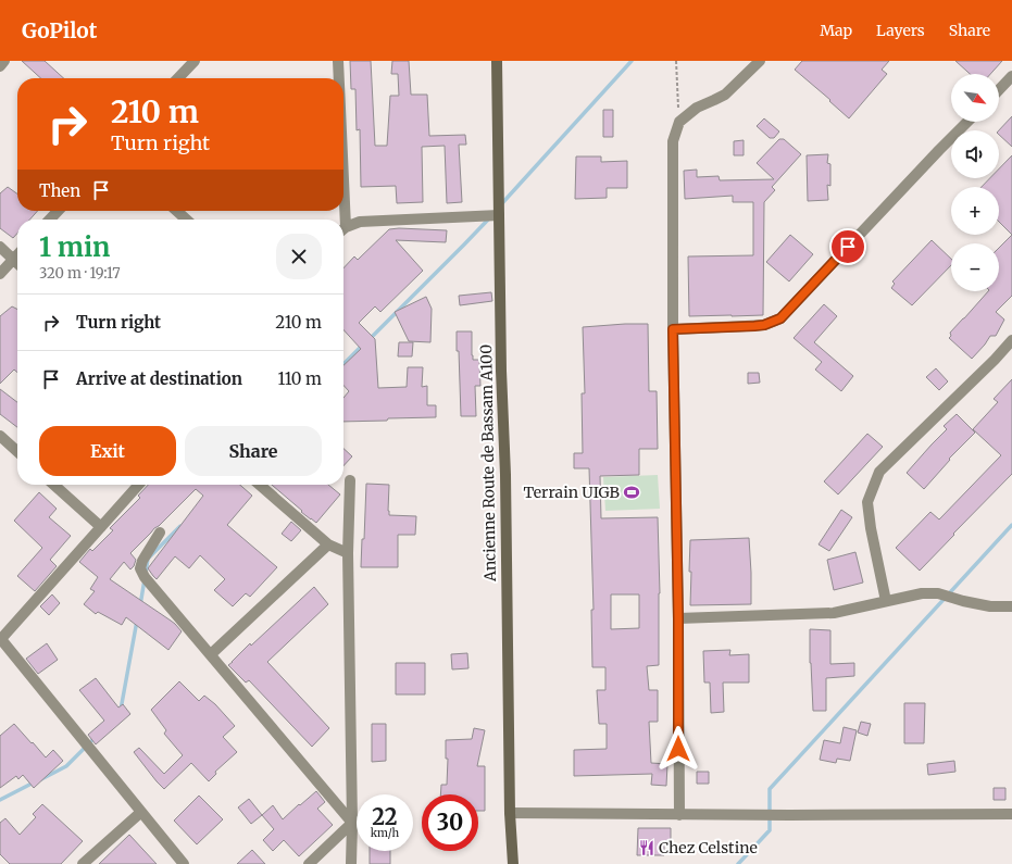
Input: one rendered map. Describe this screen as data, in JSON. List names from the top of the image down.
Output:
{
  "streets": {
    "main road": ["Ancienne Route de Bassam A100"]
  },
  "places": {
    "sports": ["Terrain UIGB"],
    "restaurant": ["Chez Celstine"]
  },
  "north": "bottom right",
  "page": {
    "header": "GoPilot",
    "nav": ["Map", "Layers", "Share"],
    "map_buttons": ["+", "−"],
    "turn": ["210 m", "Turn right"],
    "then": "Then",
    "heading": ["1 min", "320 m · 19:17"],
    "list": [
      {
        "name": "Turn right",
        "value": "210 m"
      },
      {
        "name": "Arrive at destination",
        "value": "110 m"
      }
    ],
    "buttons": ["Exit", "Share"],
    "speed": "22 km/h",
    "limit": "30"
  }
}
